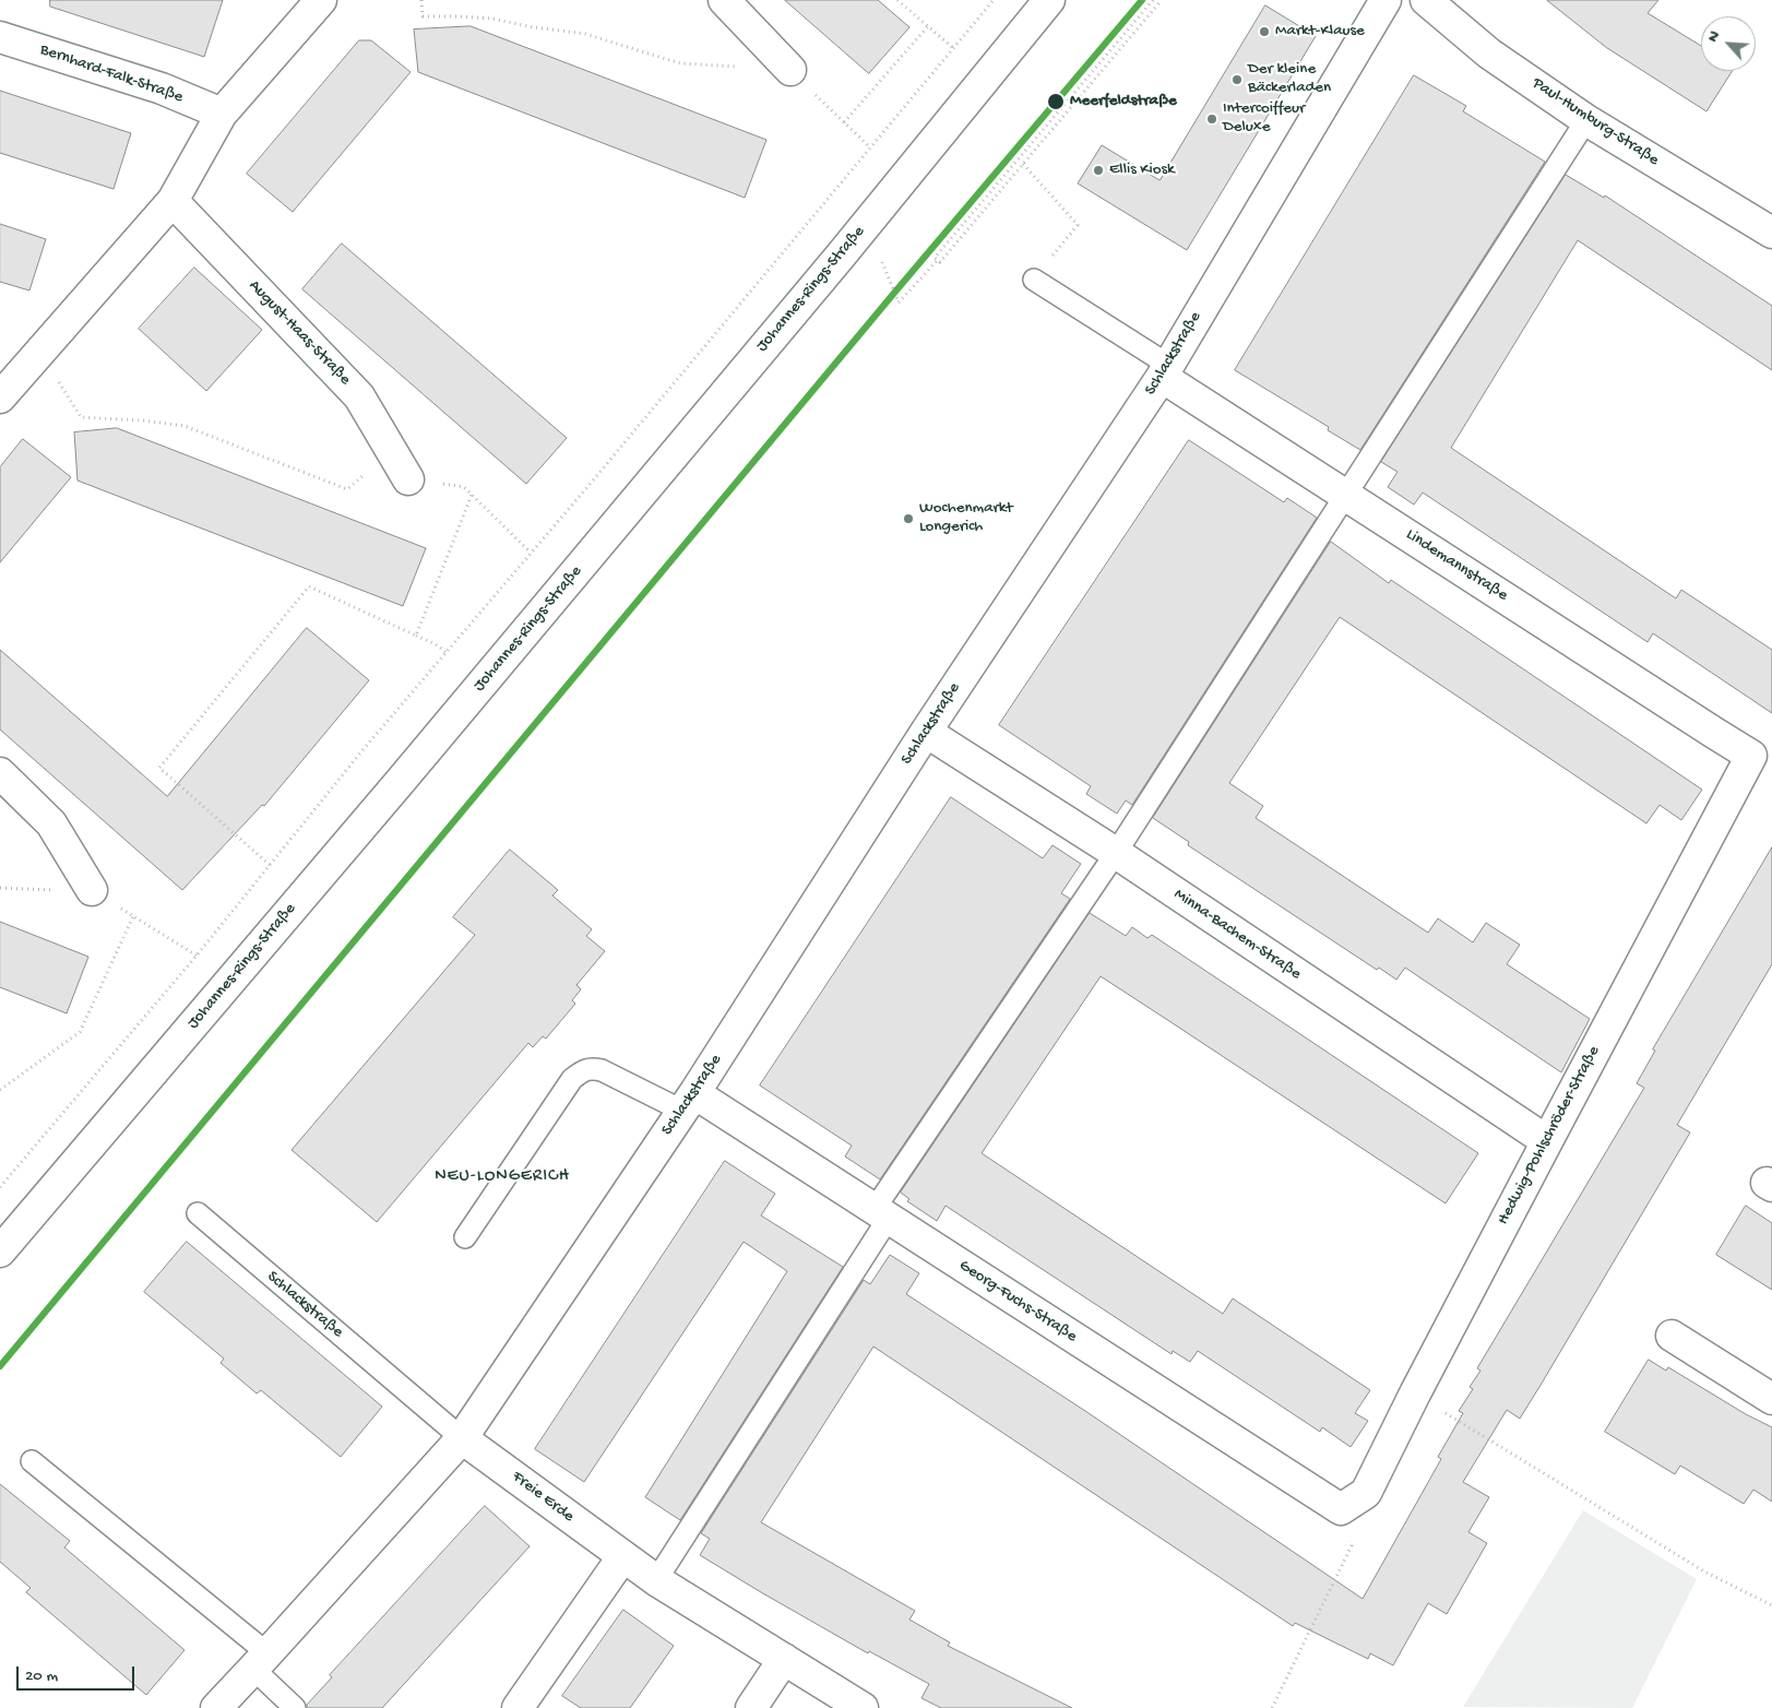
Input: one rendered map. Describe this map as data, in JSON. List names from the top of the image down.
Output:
{
  "streets": {
    "street": [
      "Bernhard-Falk-Straße",
      "Paul-Humburg-Straße",
      "Johannes-Rings-Straße",
      "August-Haas-Straße",
      "Schlackstraße",
      "Lindemannstraße",
      "Minna-Bachem-Straße",
      "Hedwig-Pohlschröder-Straße",
      "Georg-Fuchs-Straße",
      "Freie Erde"
    ]
  },
  "crossings": [
    ["Schlackstraße", "Lindemannstraße"],
    ["Schlackstraße", "Minna-Bachem-Straße"],
    ["Schlackstraße", "Georg-Fuchs-Straße"],
    ["Schlackstraße", "Freie Erde"],
    ["Lindemannstraße", "Hedwig-Pohlschröder-Straße"],
    ["Minna-Bachem-Straße", "Hedwig-Pohlschröder-Straße"],
    ["Hedwig-Pohlschröder-Straße", "Georg-Fuchs-Straße"]
  ],
  "districts": ["NEU-LONGERICH"],
  "places": [
    "Markt-Klause",
    "Der kleine Bäckerladen",
    "Meerfeldstraße",
    "Intercoiffeur Deluxe",
    "Ellis Kiosk",
    "Wochenmarkt Longerich"
  ],
  "scale_bar": "20 m",
  "north": "top left"
}
